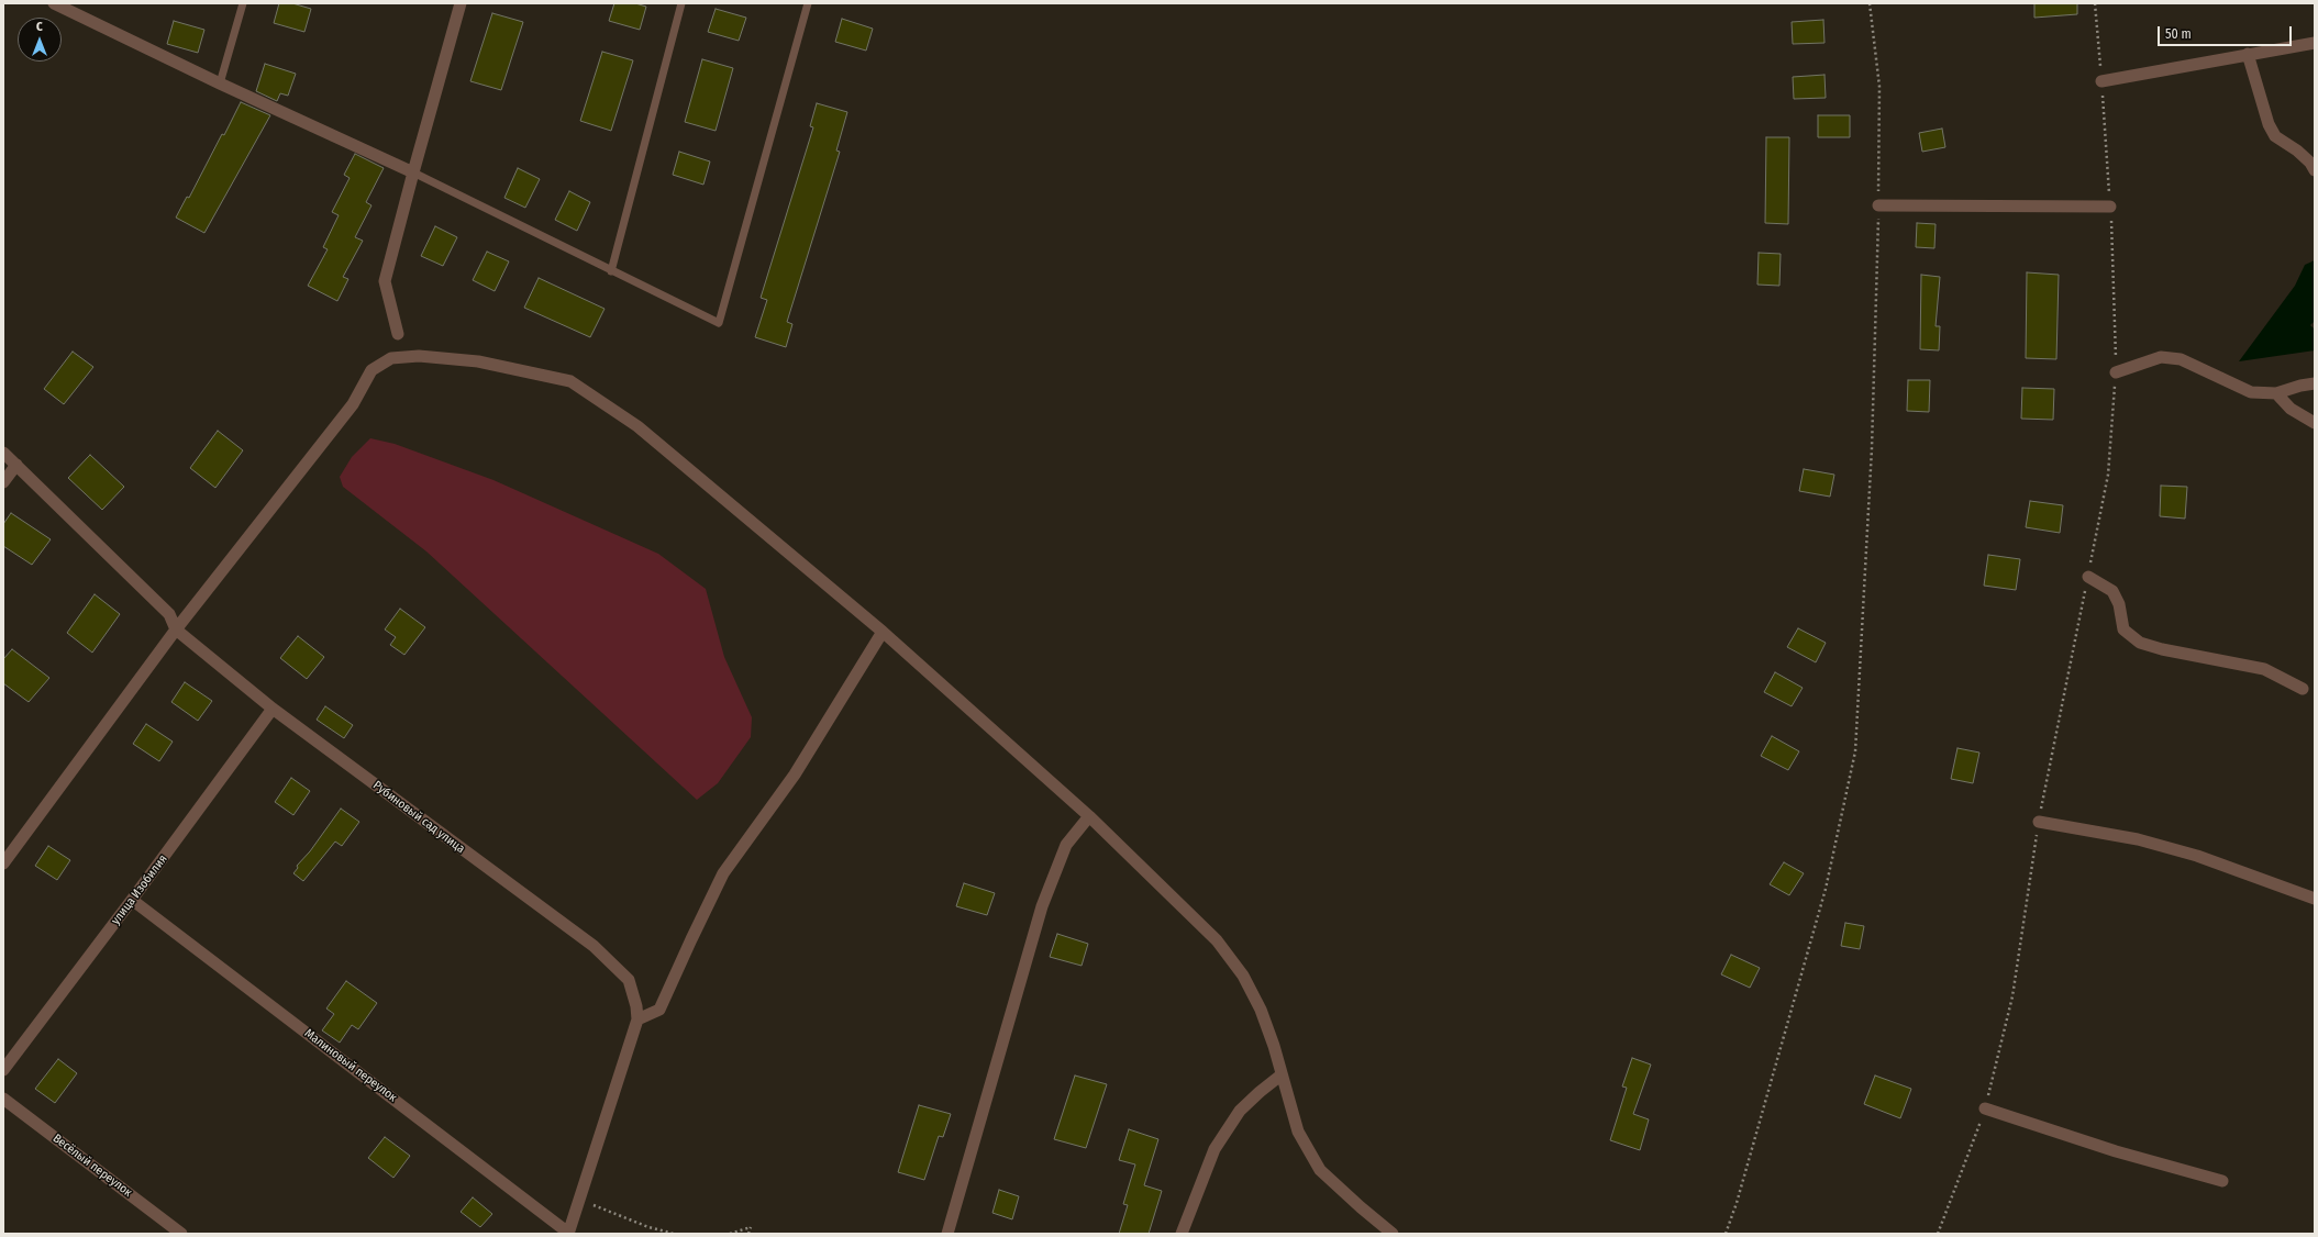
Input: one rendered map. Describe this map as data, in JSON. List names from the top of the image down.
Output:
{
  "streets": {
    "street": [
      "Рубиновый сад улица",
      "улица Изобилия",
      "Малиновый переулок",
      "Весёлый переулок"
    ]
  },
  "crossings": [
    ["Рубиновый сад улица", "улица Изобилия"],
    ["улица Изобилия", "Малиновый переулок"]
  ],
  "scale_bar": "50 m",
  "north": "top"
}
